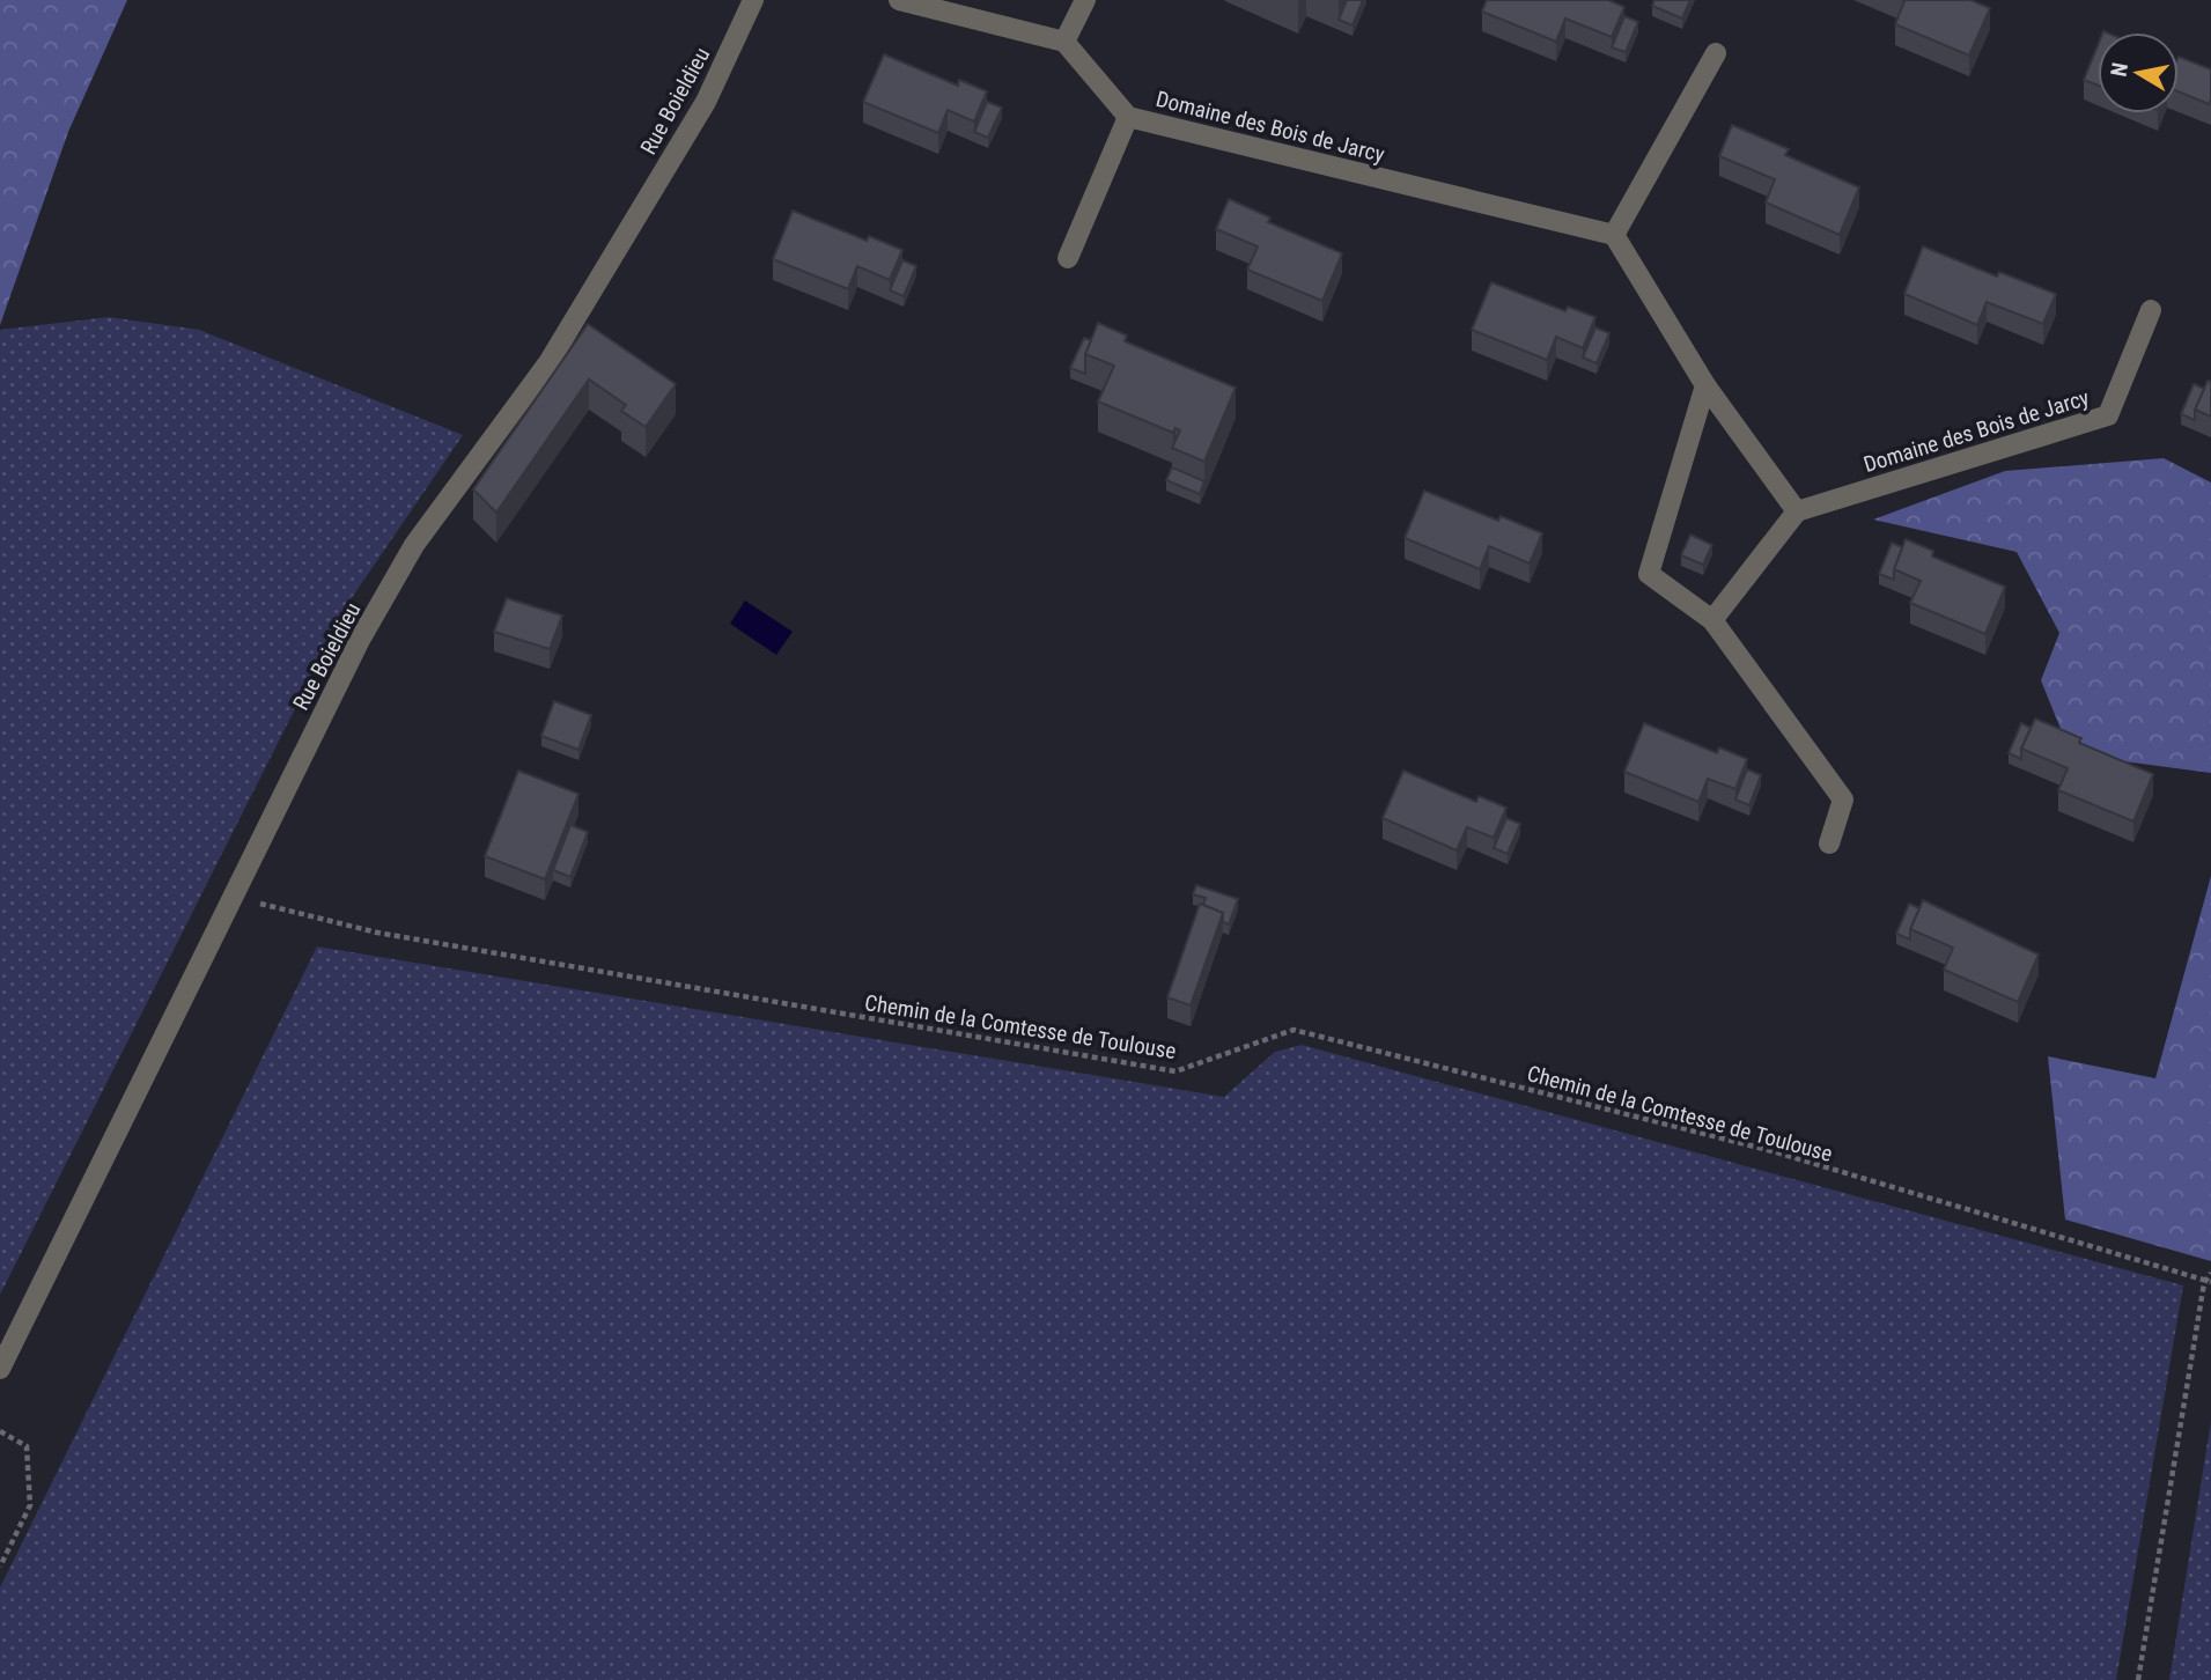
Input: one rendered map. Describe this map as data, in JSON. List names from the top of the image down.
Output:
{
  "streets": {
    "street": ["Rue Boieldieu", "Domaine des Bois de Jarcy"],
    "path": ["Chemin de la Comtesse de Toulouse"]
  },
  "crossings": [
    ["Rue Boieldieu", "Chemin de la Comtesse de Toulouse"]
  ],
  "north": "left"
}
